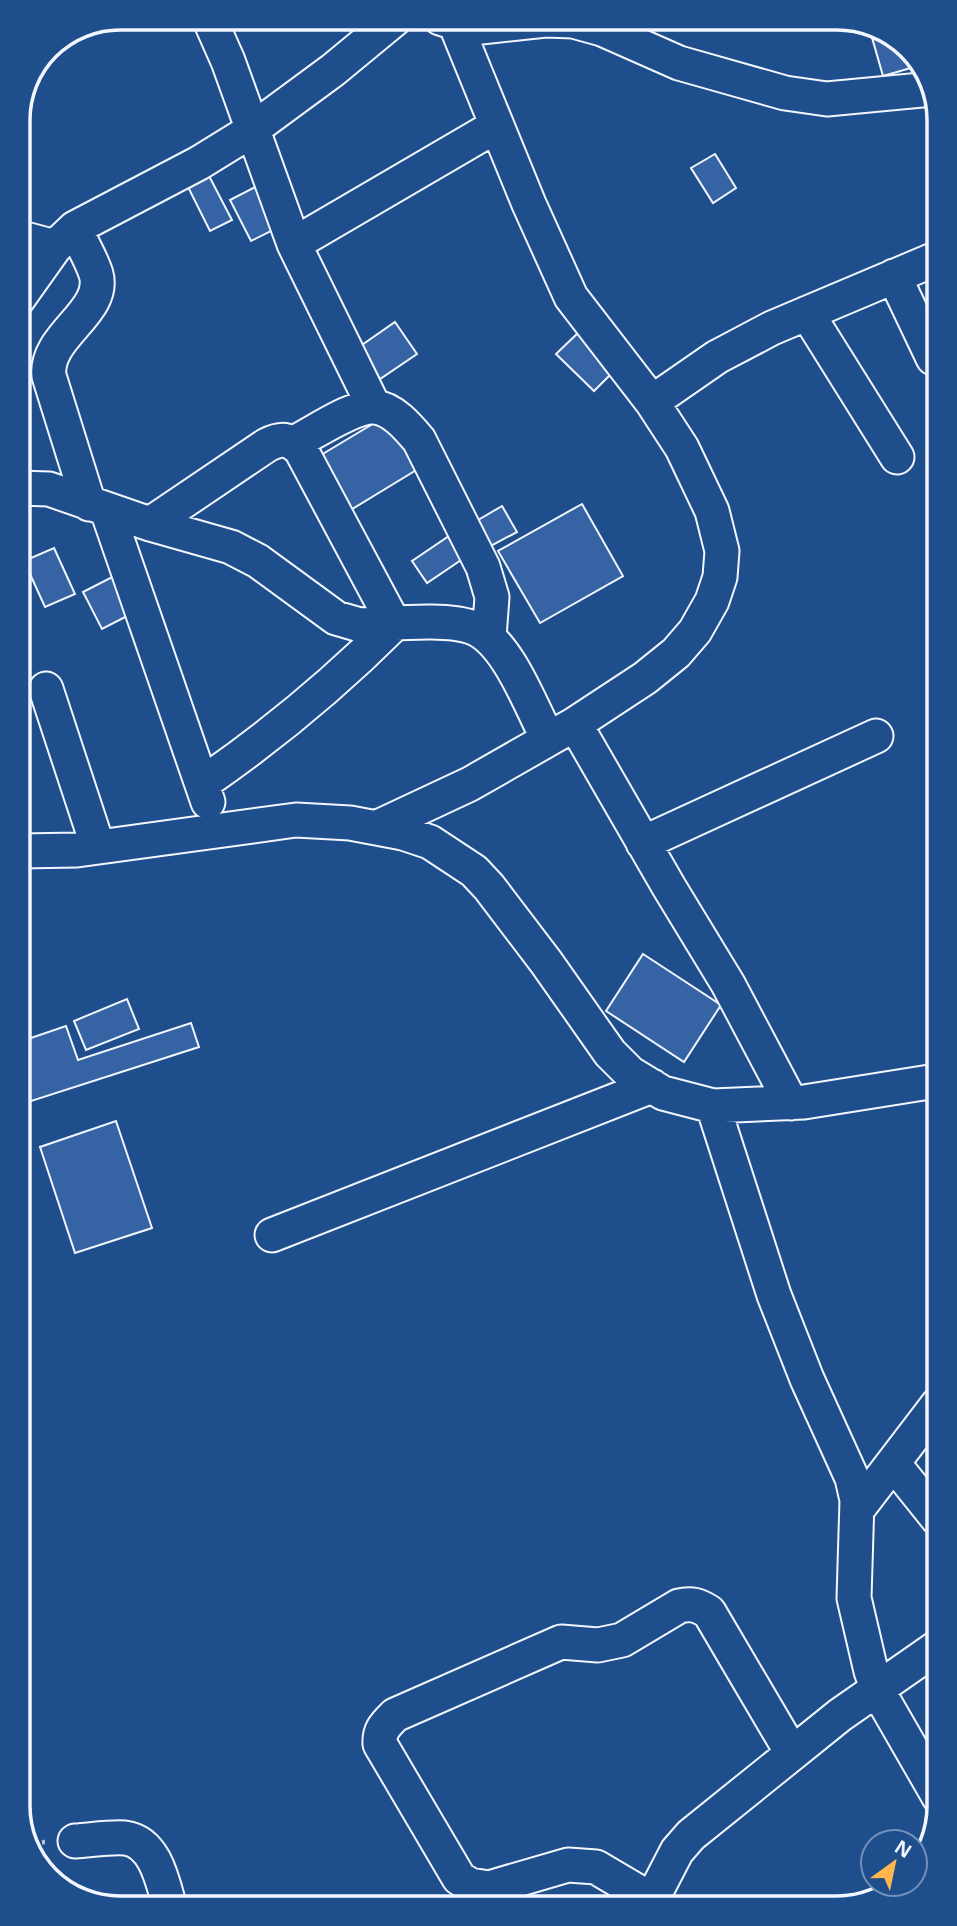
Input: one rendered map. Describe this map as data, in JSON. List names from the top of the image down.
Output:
{
  "north": "top right"
}
